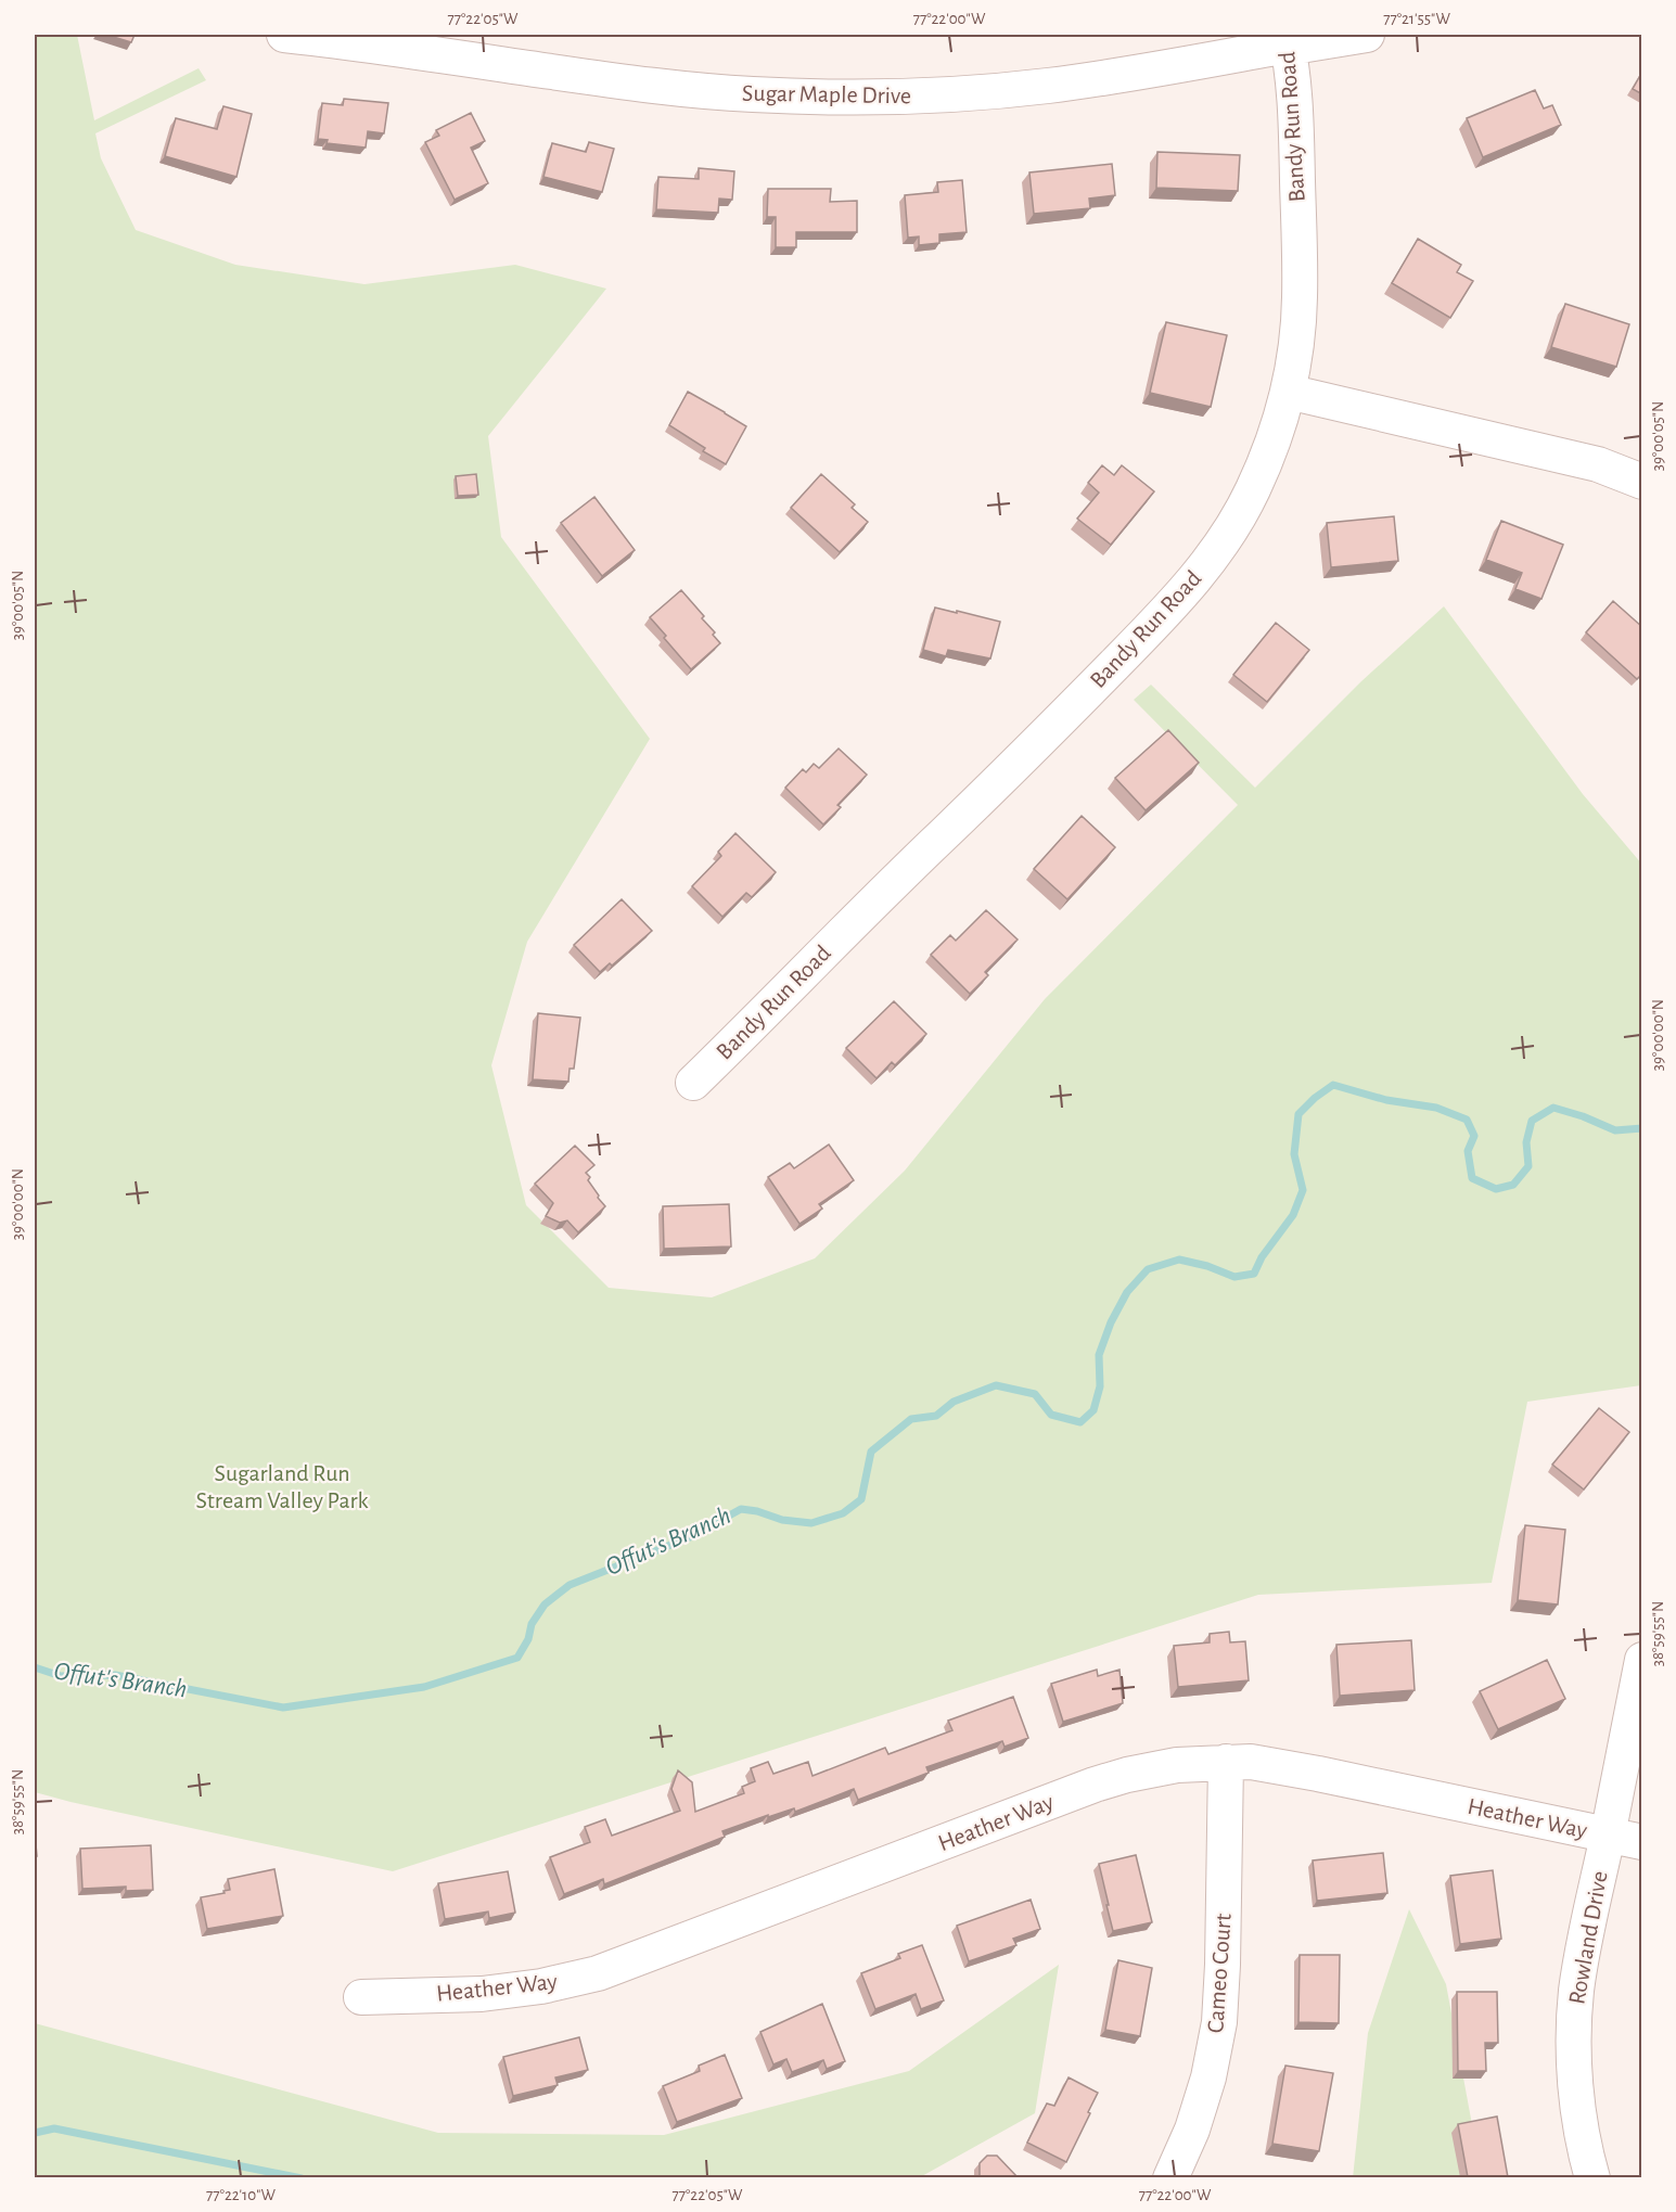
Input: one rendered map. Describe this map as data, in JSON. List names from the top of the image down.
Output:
{
  "streets": {
    "street": [
      "Sugar Maple Drive",
      "Bandy Run Road",
      "Heather Way",
      "Rowland Drive",
      "Cameo Court"
    ]
  },
  "crossings": [
    ["Sugar Maple Drive", "Bandy Run Road"],
    ["Heather Way", "Rowland Drive"],
    ["Heather Way", "Cameo Court"]
  ],
  "water": ["Offut's Branch"],
  "parks": ["Sugarland Run Stream Valley Park"],
  "coordinates": [
    "77°22'05\"W",
    "77°22'00\"W",
    "77°21'55\"W",
    "39°00'05\"N",
    "39°00'00\"N",
    "38°59'55\"N",
    "77°22'10\"W"
  ]
}
